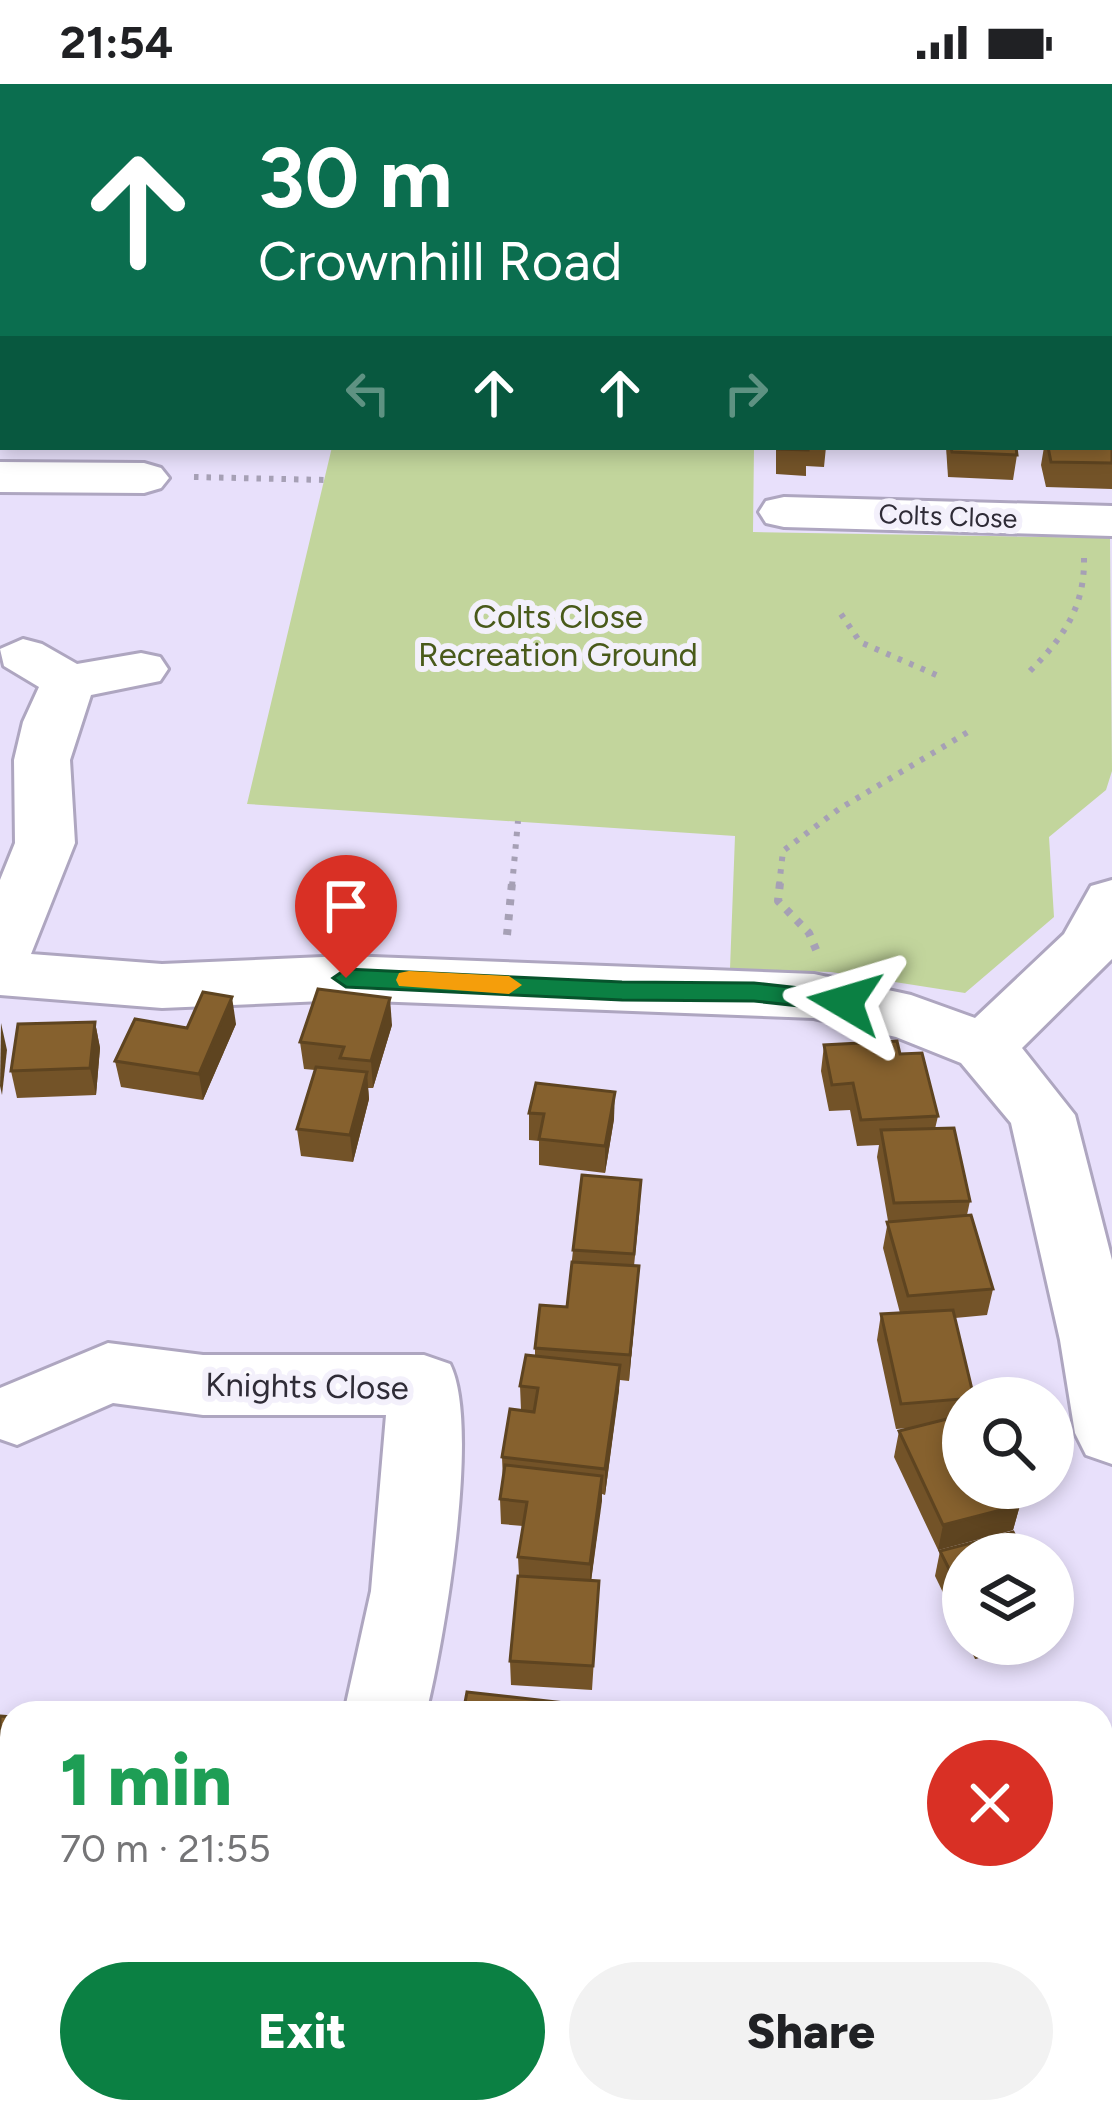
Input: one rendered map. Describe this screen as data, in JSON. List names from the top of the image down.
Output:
{
  "streets": {
    "street": ["Colts Close", "Knights Close"]
  },
  "parks": ["Colts Close Recreation Ground"],
  "page": {
    "status": "21:54",
    "turn": ["30 m", "Crownhill Road"],
    "heading": ["1 min", "70 m · 21:55"],
    "buttons": ["Exit", "Share"]
  }
}
